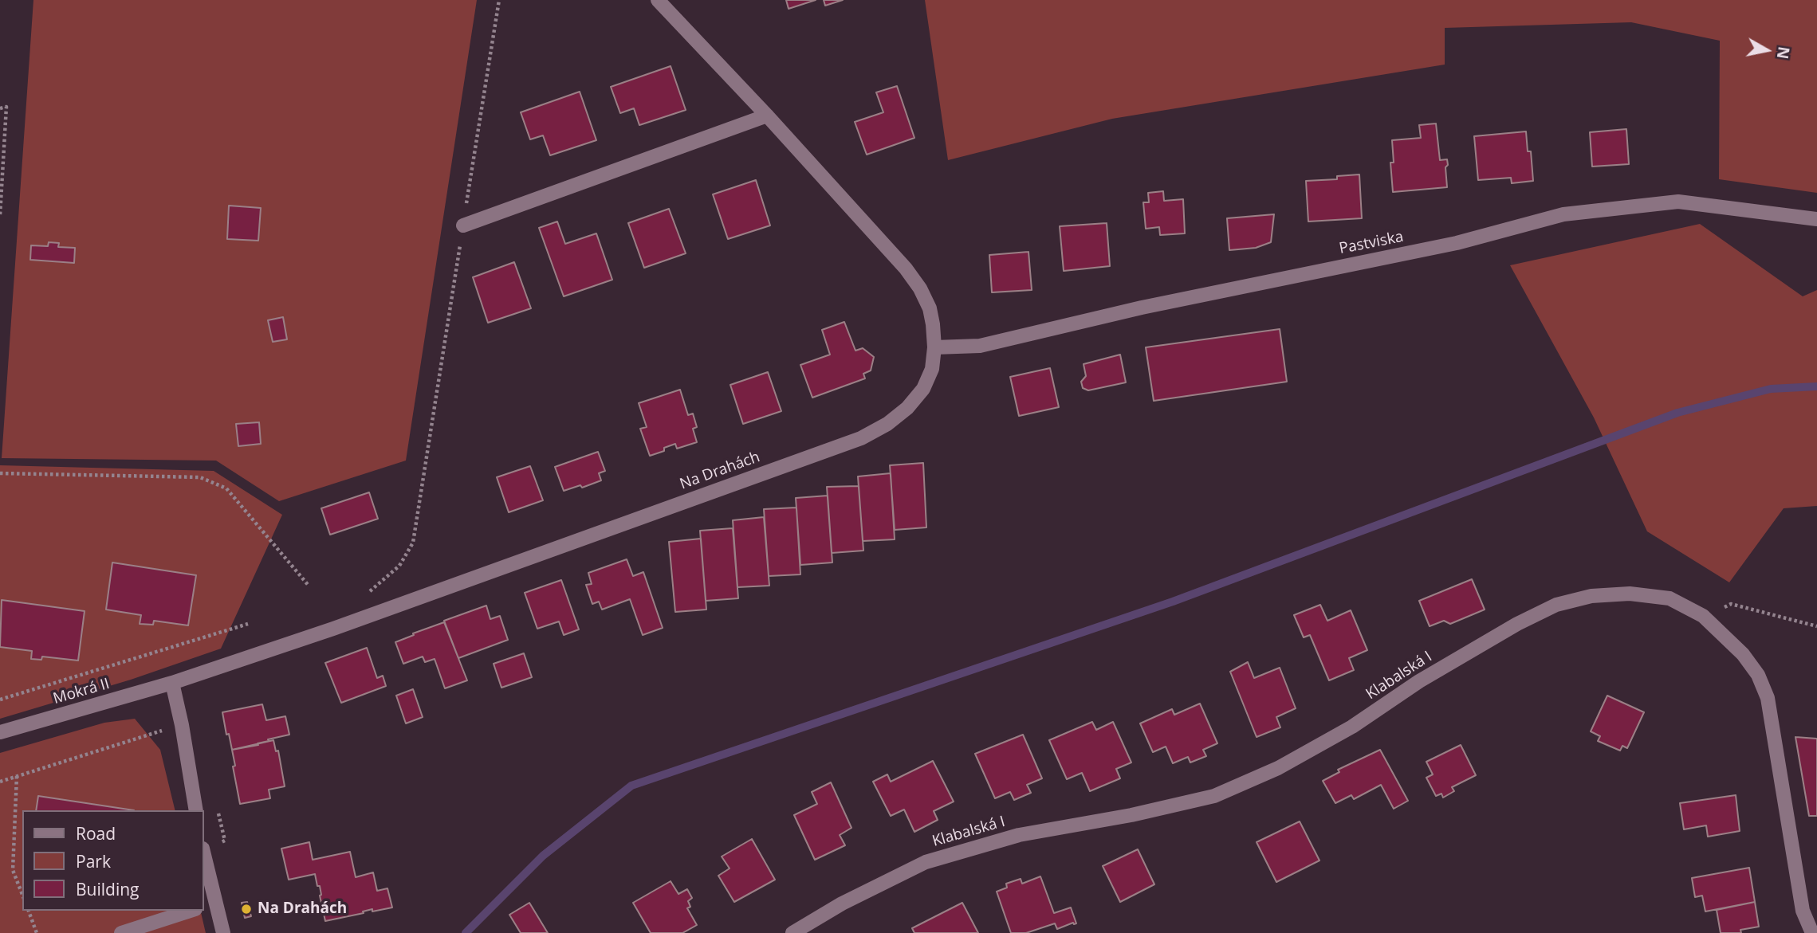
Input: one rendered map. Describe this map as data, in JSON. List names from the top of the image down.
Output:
{
  "streets": {
    "street": [
      "Pastviska",
      "Na Drahách",
      "Klabalská I",
      "Mokrá II"
    ]
  },
  "crossings": [
    ["Pastviska", "Na Drahách"],
    ["Na Drahách", "Mokrá II"]
  ],
  "places": ["Na Drahách"],
  "legend": ["Road", "Park", "Building"],
  "north": "right"
}
